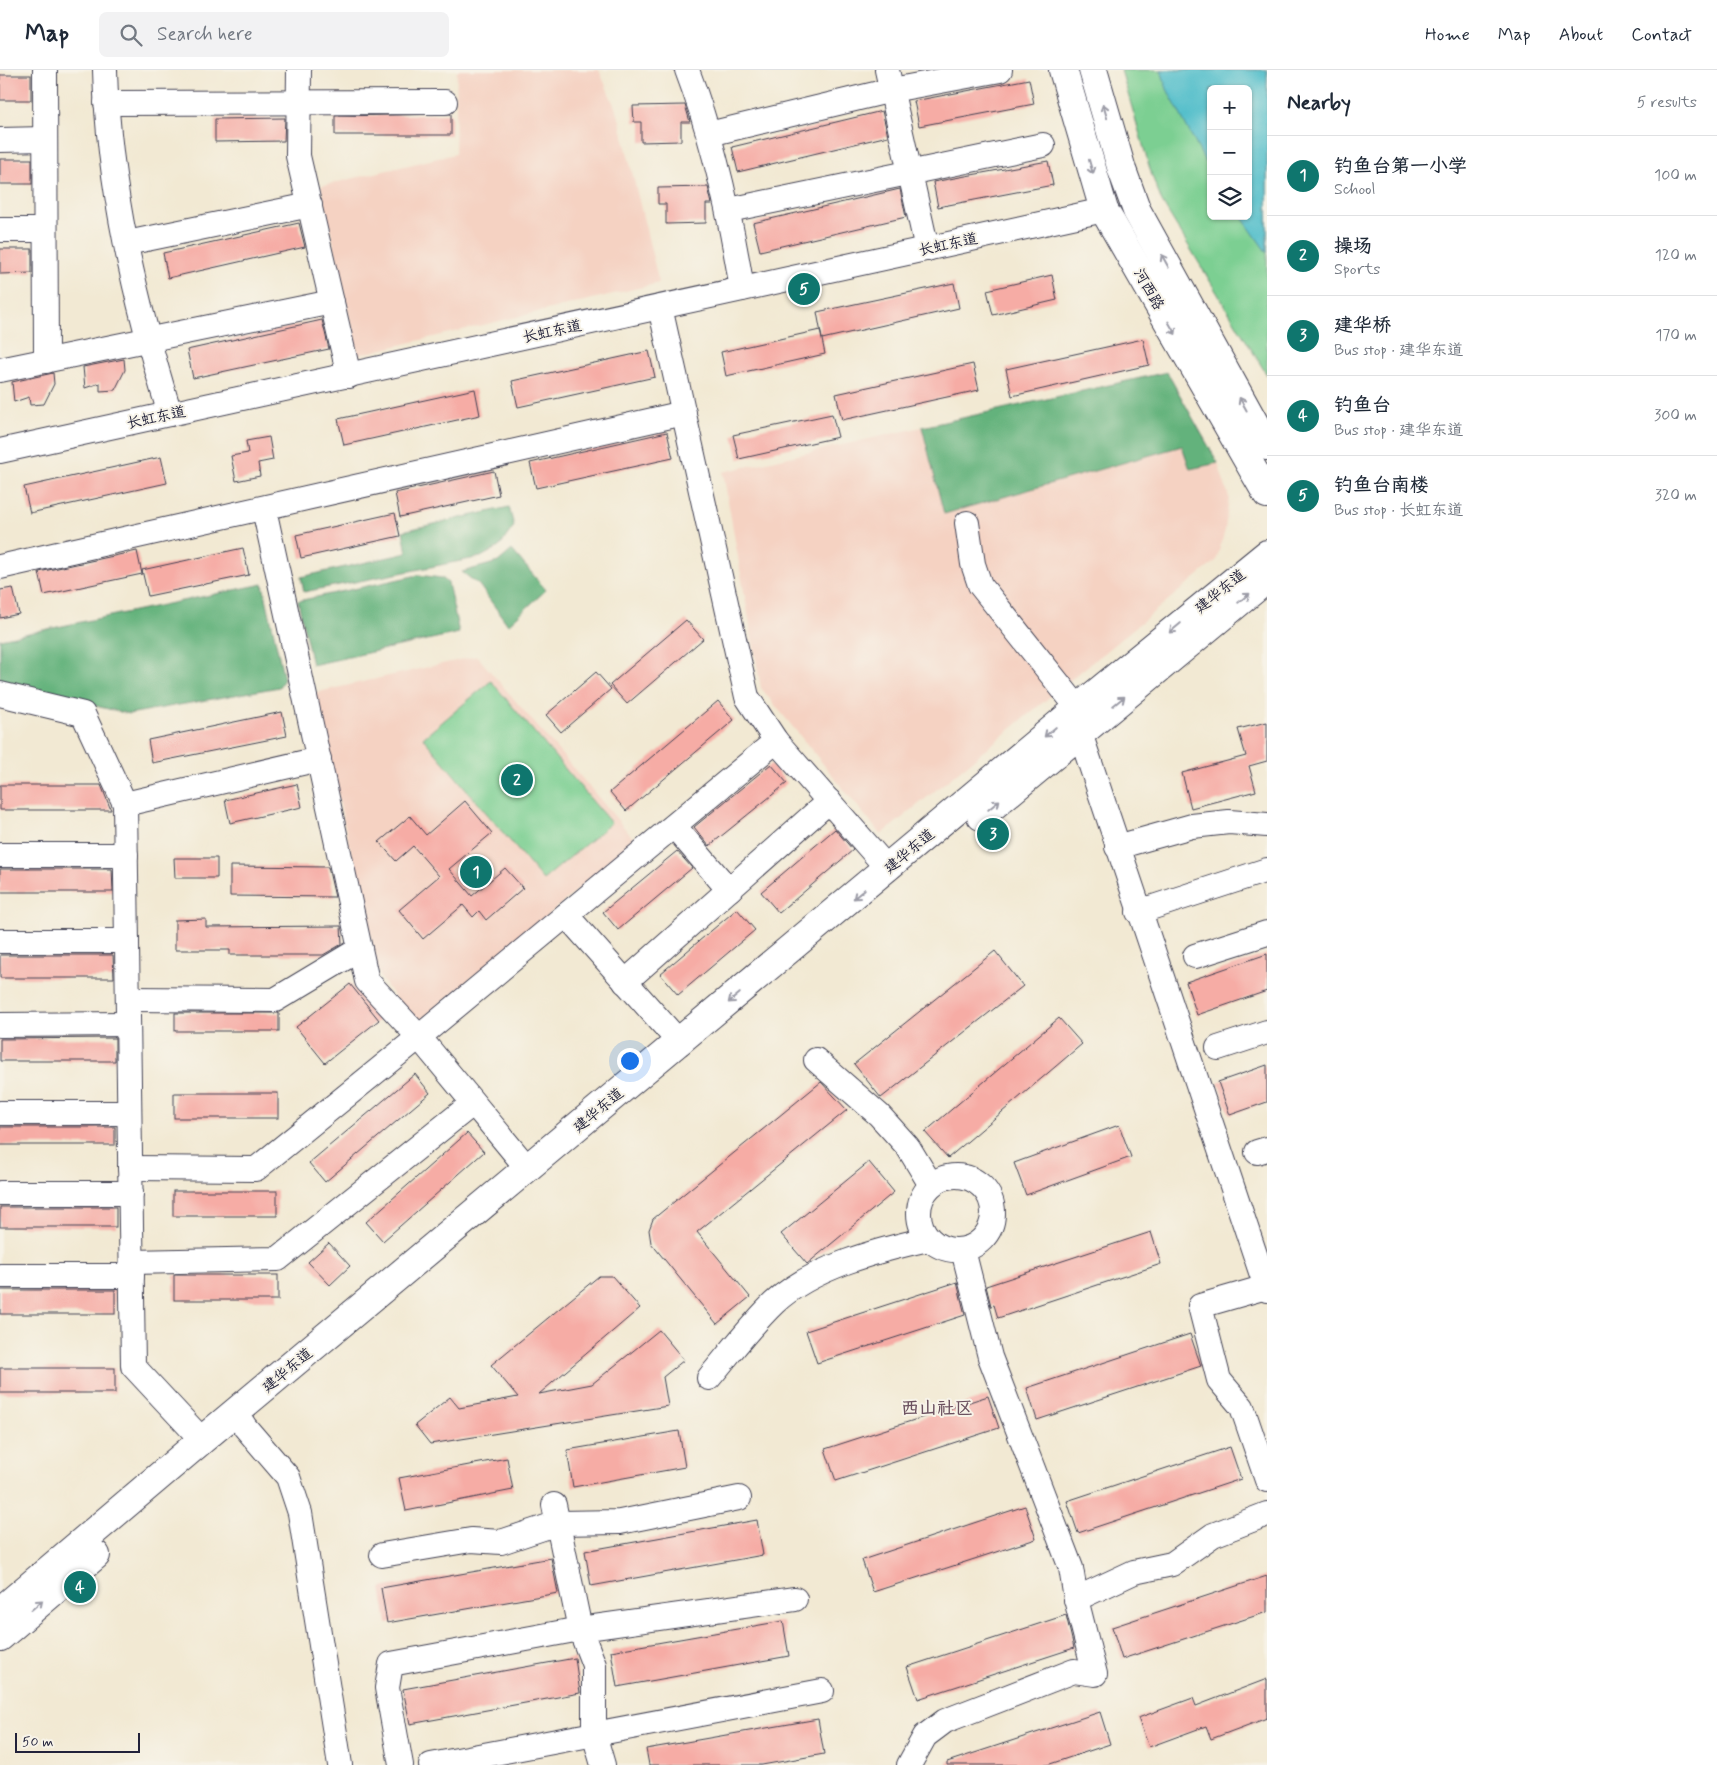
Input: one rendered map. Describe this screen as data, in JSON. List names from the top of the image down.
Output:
{
  "streets": {
    "main road": ["河西路", "建华东道"],
    "street": ["长虹东道"]
  },
  "crossings": [
    ["长虹东道", "河西路"]
  ],
  "districts": ["西山社区"],
  "scale_bar": "50 m",
  "page": {
    "header": "Map",
    "search": "Search here",
    "nav": [
      "Home",
      "Map",
      "About",
      "Contact"
    ],
    "heading": ["Nearby", "5 results"],
    "map_buttons": ["+", "−"],
    "list": [
      {
        "mark": "1",
        "name": "钓鱼台第一小学",
        "note": "School",
        "value": "100 m"
      },
      {
        "mark": "2",
        "name": "操场",
        "note": "Sports",
        "value": "120 m"
      },
      {
        "mark": "3",
        "name": "建华桥",
        "note": "Bus stop · 建华东道",
        "value": "170 m"
      },
      {
        "mark": "4",
        "name": "钓鱼台",
        "note": "Bus stop · 建华东道",
        "value": "300 m"
      },
      {
        "mark": "5",
        "name": "钓鱼台南楼",
        "note": "Bus stop · 长虹东道",
        "value": "320 m"
      }
    ],
    "pins": [
      "5",
      "2",
      "3",
      "1",
      "4"
    ],
    "scale": "50 m"
  }
}
